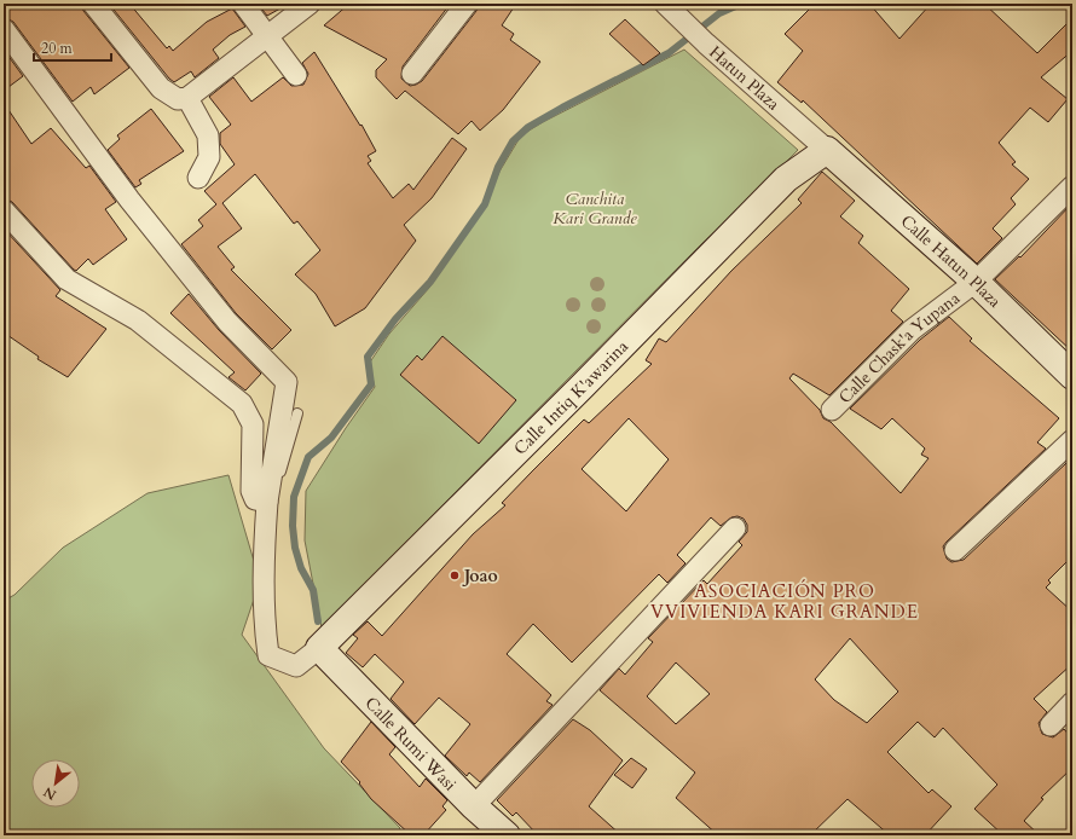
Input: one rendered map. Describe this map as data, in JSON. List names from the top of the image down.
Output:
{
  "streets": {
    "street": [
      "Hatun Plaza",
      "Calle Hatun Plaza",
      "Calle Chask'a Yupana",
      "Calle Intiq K'awarina",
      "Calle Rumi Wasi"
    ]
  },
  "crossings": [
    ["Hatun Plaza", "Calle Hatun Plaza"],
    ["Hatun Plaza", "Calle Intiq K'awarina"],
    ["Calle Hatun Plaza", "Calle Chask'a Yupana"],
    ["Calle Hatun Plaza", "Calle Intiq K'awarina"],
    ["Calle Intiq K'awarina", "Calle Rumi Wasi"]
  ],
  "districts": ["ASOCIACIÓN PRO VVIVIENDA KARI GRANDE"],
  "parks": ["Canchita Kari Grande"],
  "places": ["Joao"],
  "scale_bar": "20 m",
  "north": "bottom left"
}
